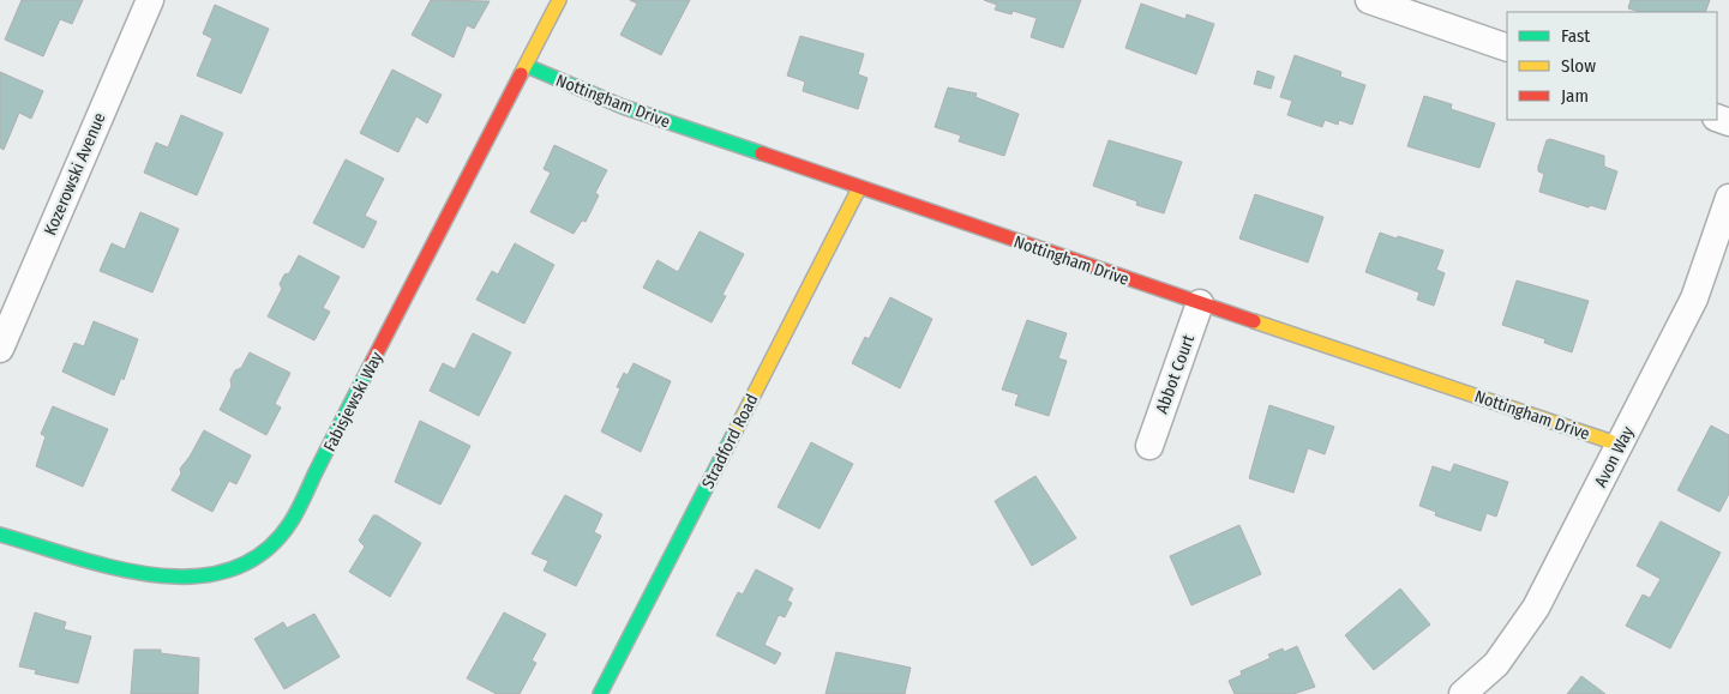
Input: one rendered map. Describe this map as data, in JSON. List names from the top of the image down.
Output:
{
  "streets": {
    "street": [
      "Nottingham Drive",
      "Kozerowski Avenue",
      "Abbot Court",
      "Fabisjewski Way",
      "Stradford Road",
      "Avon Way"
    ]
  },
  "crossings": [
    ["Nottingham Drive", "Abbot Court"],
    ["Nottingham Drive", "Fabisjewski Way"],
    ["Nottingham Drive", "Stradford Road"],
    ["Nottingham Drive", "Avon Way"]
  ],
  "legend": ["Fast", "Slow", "Jam"]
}
